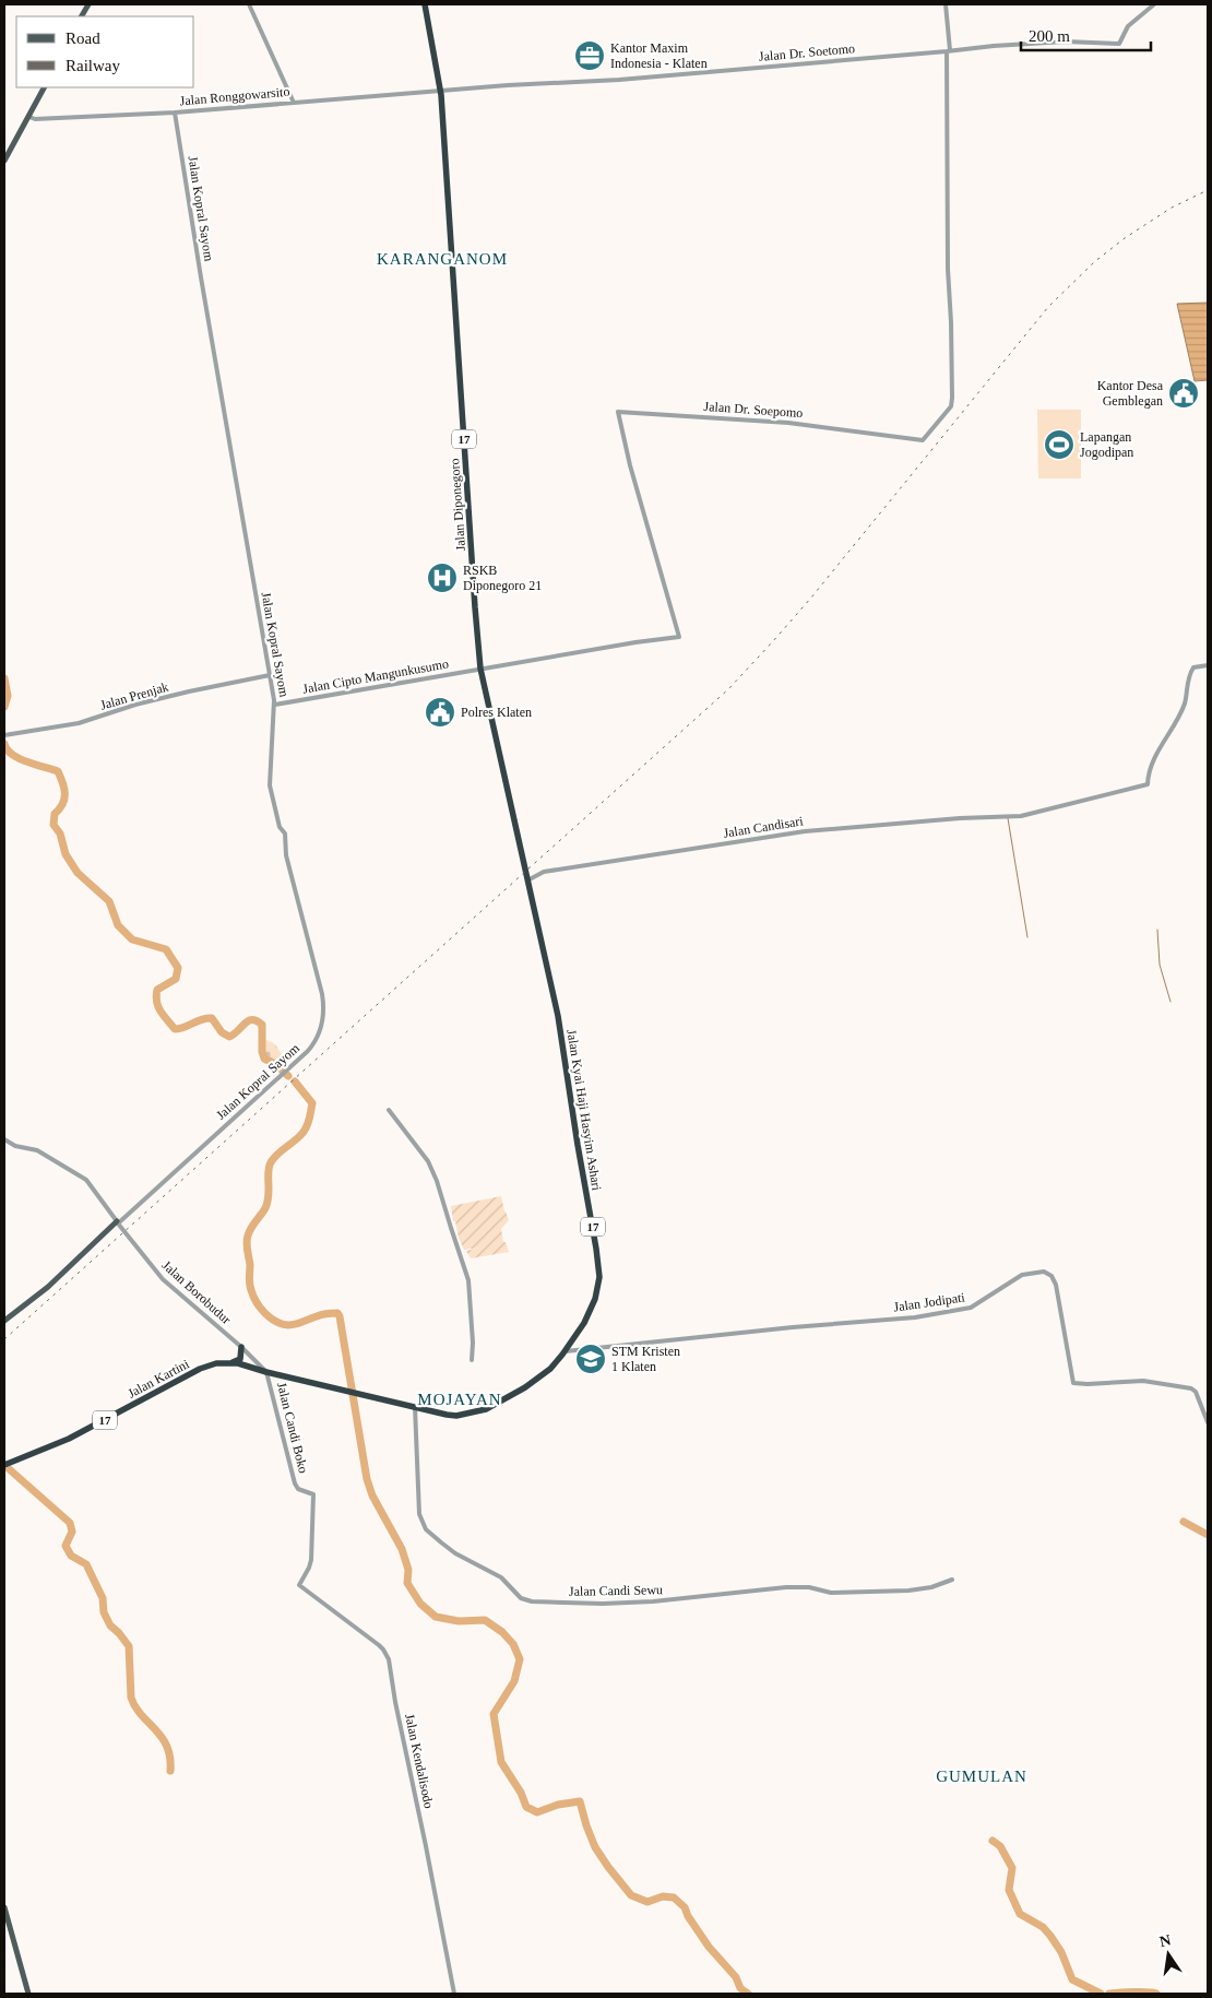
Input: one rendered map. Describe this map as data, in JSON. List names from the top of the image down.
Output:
{
  "streets": {
    "highway": [
      "17",
      "Jalan Diponegoro",
      "Jalan Kyai Haji Hasyim Ashari",
      "Jalan Kartini"
    ],
    "street": [
      "Jalan Dr. Soetomo",
      "Jalan Ronggowarsito",
      "Jalan Kopral Sayom",
      "Jalan Dr. Soepomo",
      "Jalan Cipto Mangunkusumo",
      "Jalan Prenjak",
      "Jalan Candisari",
      "Jalan Borobudur",
      "Jalan Jodipati",
      "Jalan Candi Boko",
      "Jalan Candi Sewu",
      "Jalan Kendalisodo"
    ]
  },
  "crossings": [
    ["Jalan Dr. Soetomo", "Jalan Ronggowarsito"],
    ["Jalan Dr. Soetomo", "Jalan Dr. Soepomo"],
    ["Jalan Dr. Soetomo", "Jalan Diponegoro"],
    ["Jalan Ronggowarsito", "Jalan Kopral Sayom"],
    ["Jalan Ronggowarsito", "Jalan Diponegoro"],
    ["Jalan Kopral Sayom", "Jalan Cipto Mangunkusumo"],
    ["Jalan Kopral Sayom", "Jalan Prenjak"],
    ["Jalan Kopral Sayom", "Jalan Borobudur"],
    ["Jalan Dr. Soepomo", "Jalan Diponegoro"],
    ["Jalan Dr. Soepomo", "Jalan Cipto Mangunkusumo"],
    ["Jalan Diponegoro", "Jalan Cipto Mangunkusumo"],
    ["Jalan Diponegoro", "Jalan Kyai Haji Hasyim Ashari"],
    ["Jalan Candisari", "Jalan Kyai Haji Hasyim Ashari"],
    ["Jalan Kyai Haji Hasyim Ashari", "Jalan Borobudur"],
    ["Jalan Kyai Haji Hasyim Ashari", "Jalan Jodipati"],
    ["Jalan Kyai Haji Hasyim Ashari", "Jalan Kartini"],
    ["Jalan Kyai Haji Hasyim Ashari", "Jalan Candi Boko"],
    ["Jalan Kyai Haji Hasyim Ashari", "Jalan Candi Sewu"],
    ["Jalan Borobudur", "Jalan Kartini"],
    ["Jalan Borobudur", "Jalan Candi Boko"],
    ["Jalan Kartini", "Jalan Candi Boko"],
    ["Jalan Candi Boko", "Jalan Kendalisodo"]
  ],
  "districts": ["KARANGANOM", "MOJAYAN", "GUMULAN"],
  "places": {
    "office": ["Kantor Maxim Indonesia - Klaten"],
    "public building": ["Kantor Desa Gemblegan", "Polres Klaten"],
    "sports": ["Lapangan Jogodipan"],
    "hospital": ["RSKB Diponegoro 21"],
    "school or university": ["STM Kristen 1 Klaten"]
  },
  "legend": ["Road", "Railway"],
  "scale_bar": "200 m",
  "north": "top"
}
